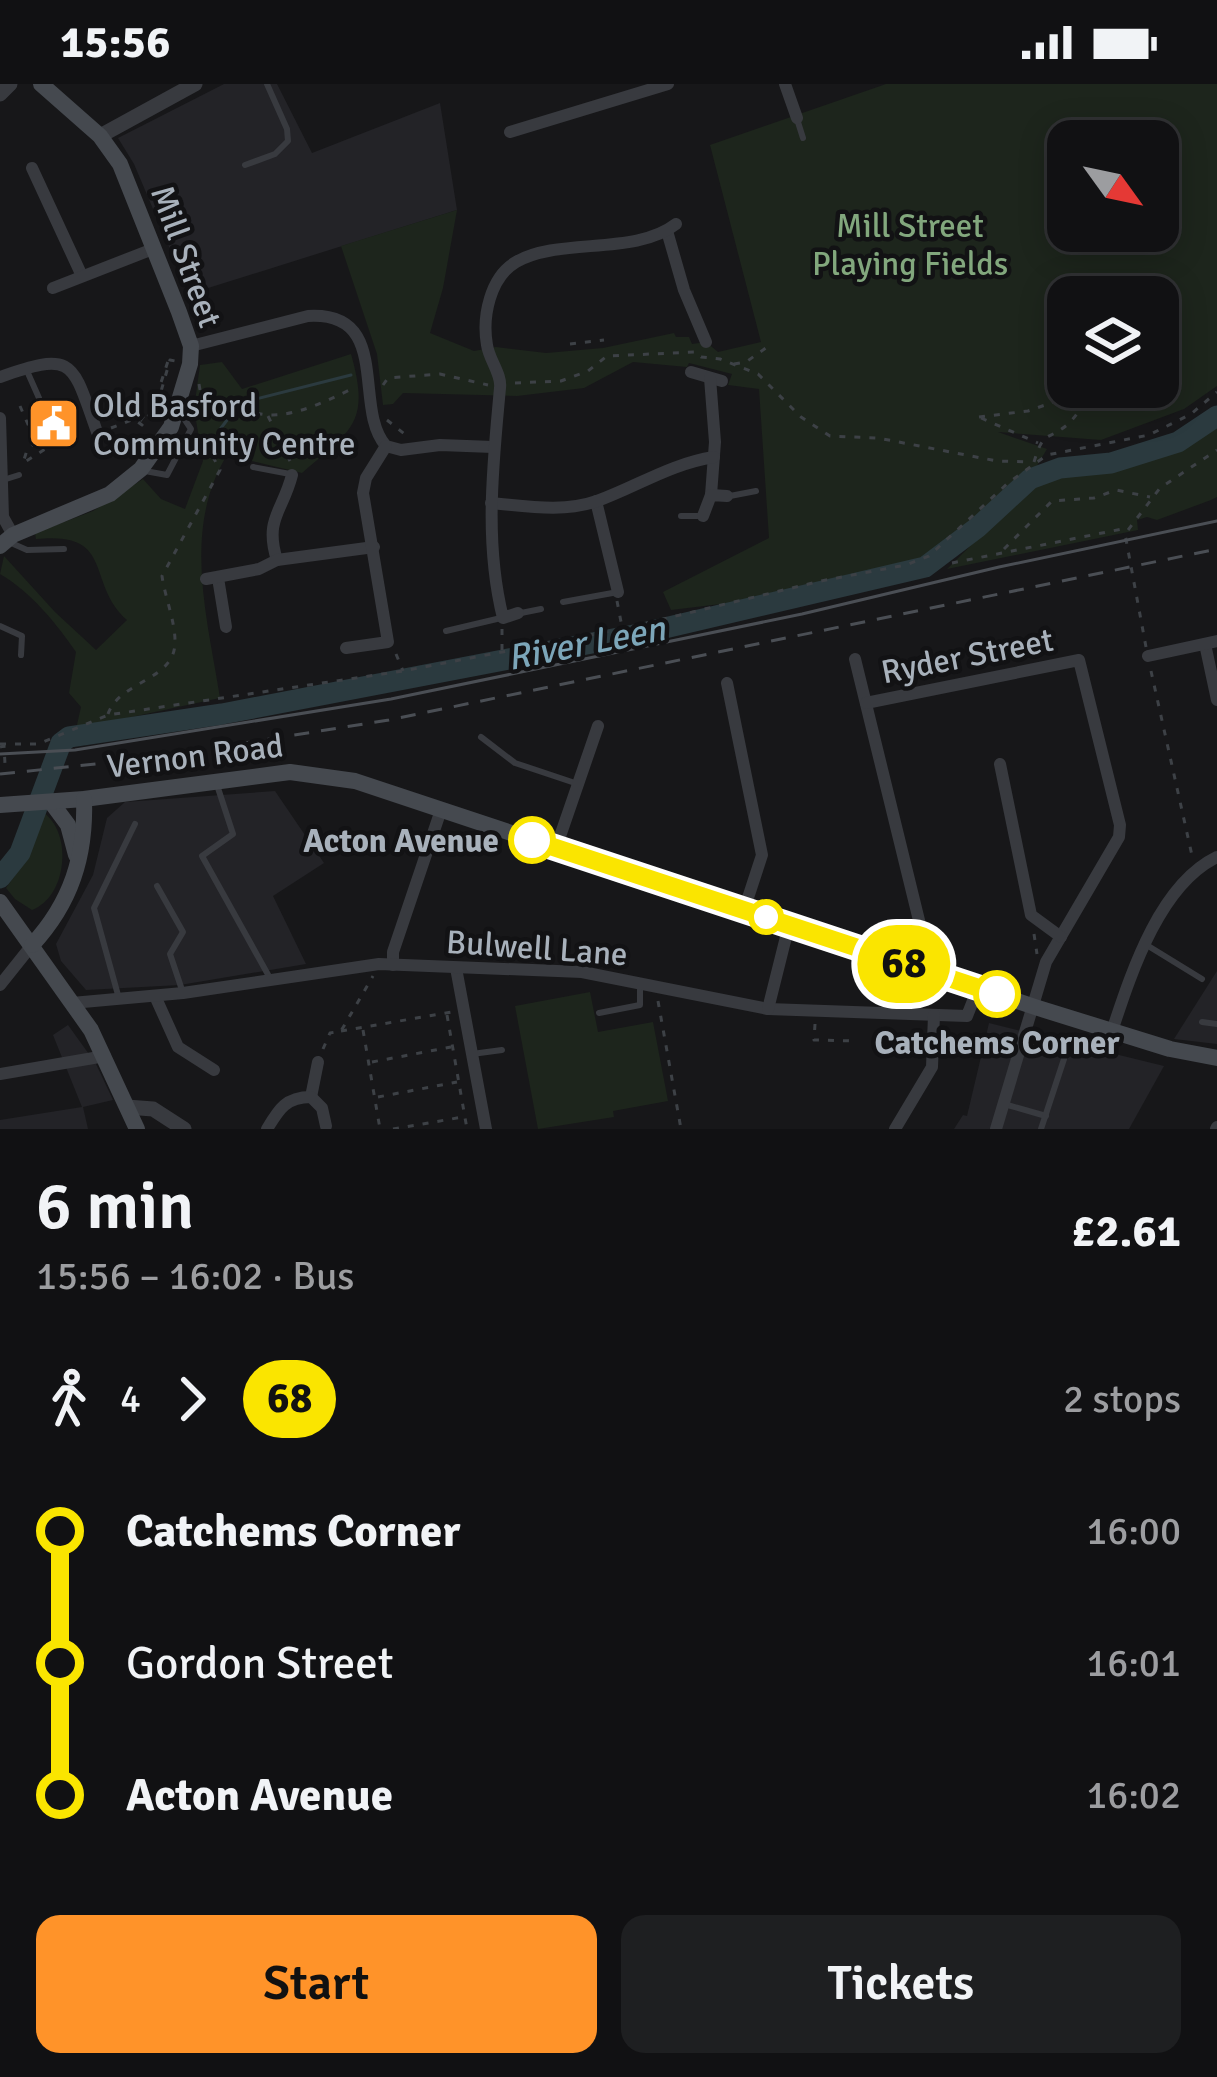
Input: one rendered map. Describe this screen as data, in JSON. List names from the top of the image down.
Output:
{
  "streets": {
    "main road": ["Mill Street", "Vernon Road"],
    "street": ["Ryder Street", "Bulwell Lane"]
  },
  "water": ["River Leen"],
  "parks": ["Mill Street Playing Fields"],
  "places": {
    "public building": ["Old Basford Community Centre"],
    "other": ["Acton Avenue", "Catchems Corner"]
  },
  "lines": ["bus line 68"],
  "north": "bottom right",
  "page": {
    "status": "15:56",
    "on_map": "68",
    "heading": ["6 min", "15:56 – 16:02 · Bus", "£2.61"],
    "legs": ["4", "68", "2 stops"],
    "list": [
      {
        "name": "Catchems Corner",
        "value": "16:00"
      },
      {
        "name": "Gordon Street",
        "value": "16:01"
      },
      {
        "name": "Acton Avenue",
        "value": "16:02"
      }
    ],
    "buttons": ["Start", "Tickets"]
  }
}
